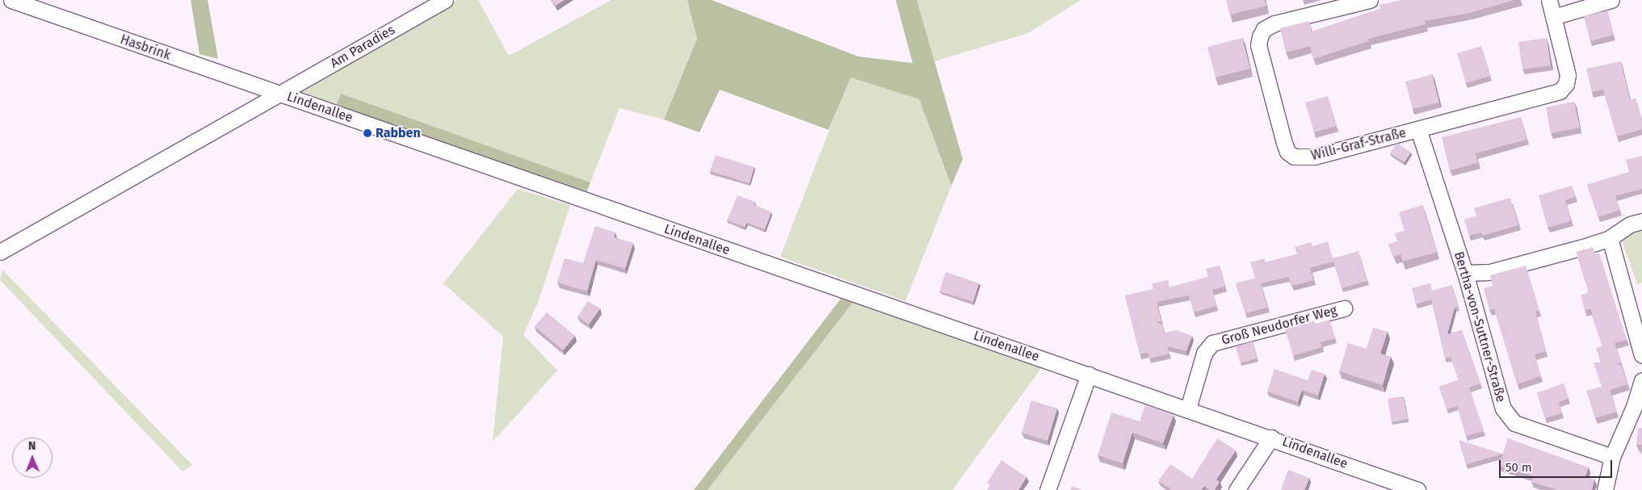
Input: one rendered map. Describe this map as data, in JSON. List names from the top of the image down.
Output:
{
  "streets": {
    "street": [
      "Am Paradies",
      "Hasbrink",
      "Lindenallee",
      "Willi-Graf-Straße",
      "Groß Neudorfer Weg",
      "Bertha-von-Suttner-Straße"
    ]
  },
  "crossings": [
    ["Am Paradies", "Hasbrink"],
    ["Am Paradies", "Lindenallee"],
    ["Hasbrink", "Lindenallee"],
    ["Lindenallee", "Groß Neudorfer Weg"],
    ["Willi-Graf-Straße", "Bertha-von-Suttner-Straße"]
  ],
  "places": ["Rabben"],
  "scale_bar": "50 m",
  "north": "top"
}
